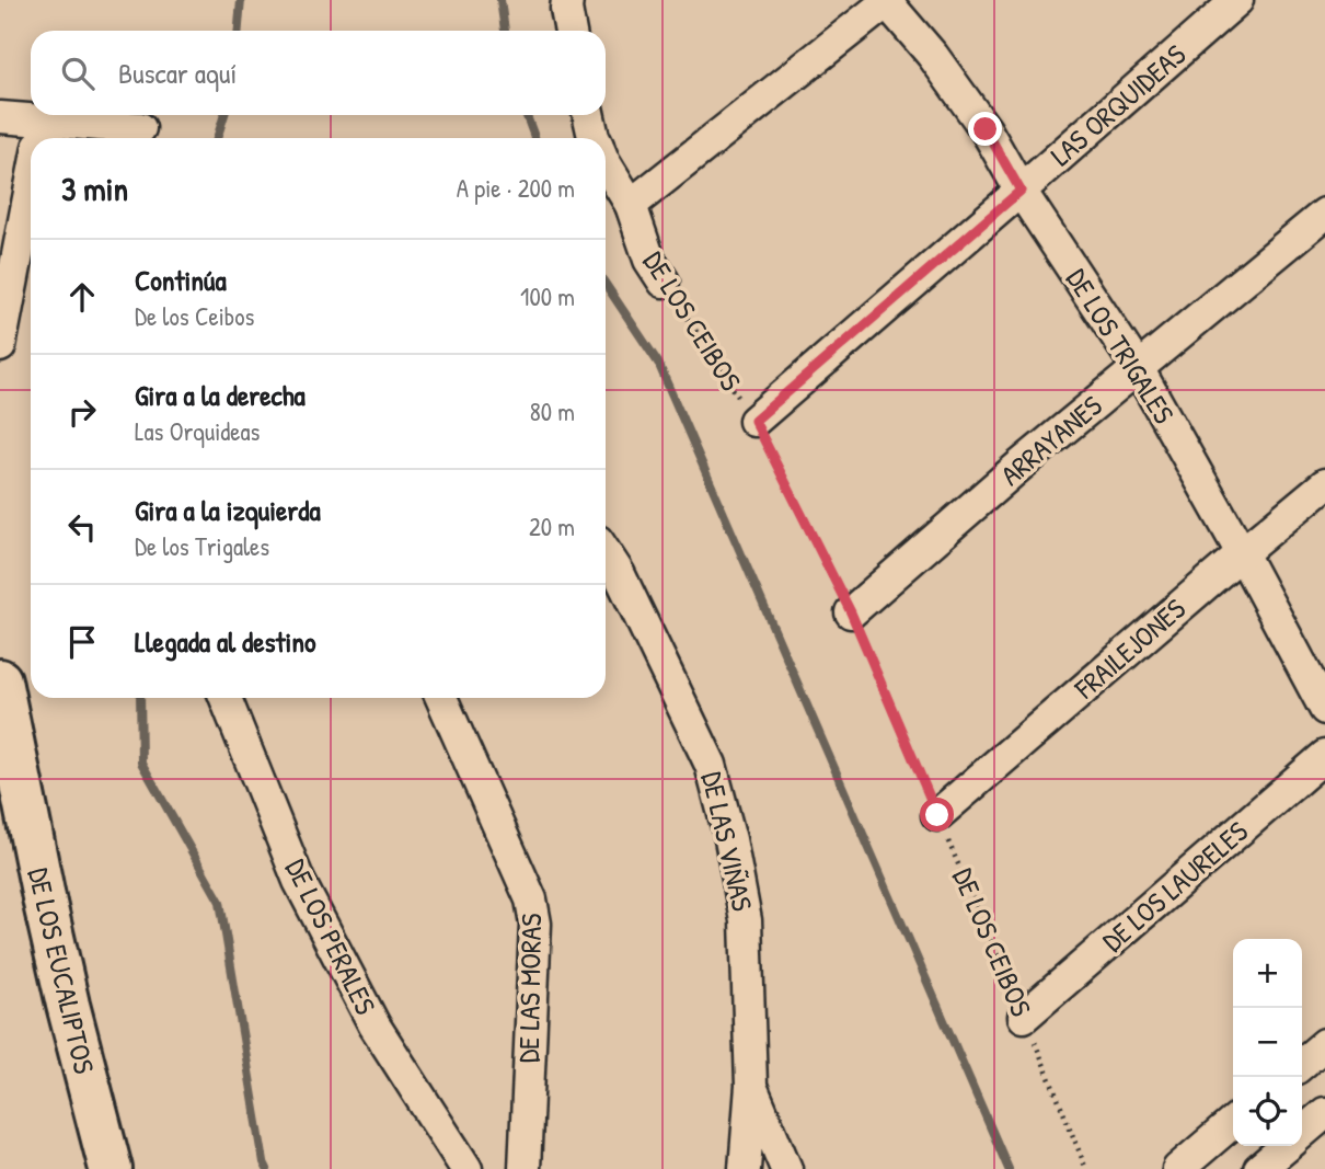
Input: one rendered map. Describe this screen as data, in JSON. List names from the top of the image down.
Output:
{
  "streets": {
    "street": [
      "LAS ORQUIDEAS",
      "DE LOS CEIBOS",
      "DE LOS TRIGALES",
      "ARRAYANES",
      "FRAILEJONES",
      "DE LAS VIÑAS",
      "DE LOS LAURELES",
      "DE LOS PERALES",
      "DE LOS EUCALIPTOS",
      "DE LAS MORAS"
    ]
  },
  "crossings": [
    ["LAS ORQUIDEAS", "DE LOS CEIBOS"],
    ["LAS ORQUIDEAS", "DE LOS TRIGALES"],
    ["DE LOS CEIBOS", "ARRAYANES"],
    ["DE LOS CEIBOS", "FRAILEJONES"],
    ["DE LOS CEIBOS", "DE LOS LAURELES"],
    ["DE LOS TRIGALES", "ARRAYANES"],
    ["DE LOS TRIGALES", "FRAILEJONES"]
  ],
  "page": {
    "search": "Buscar aquí",
    "heading": ["3 min", "A pie · 200 m"],
    "list": [
      ["Continúa", "De los Ceibos", "100 m"],
      ["Gira a la derecha", "Las Orquideas", "80 m"],
      ["Gira a la izquierda", "De los Trigales", "20 m"],
      "Llegada al destino"
    ],
    "map_buttons": ["+", "−"]
  }
}
